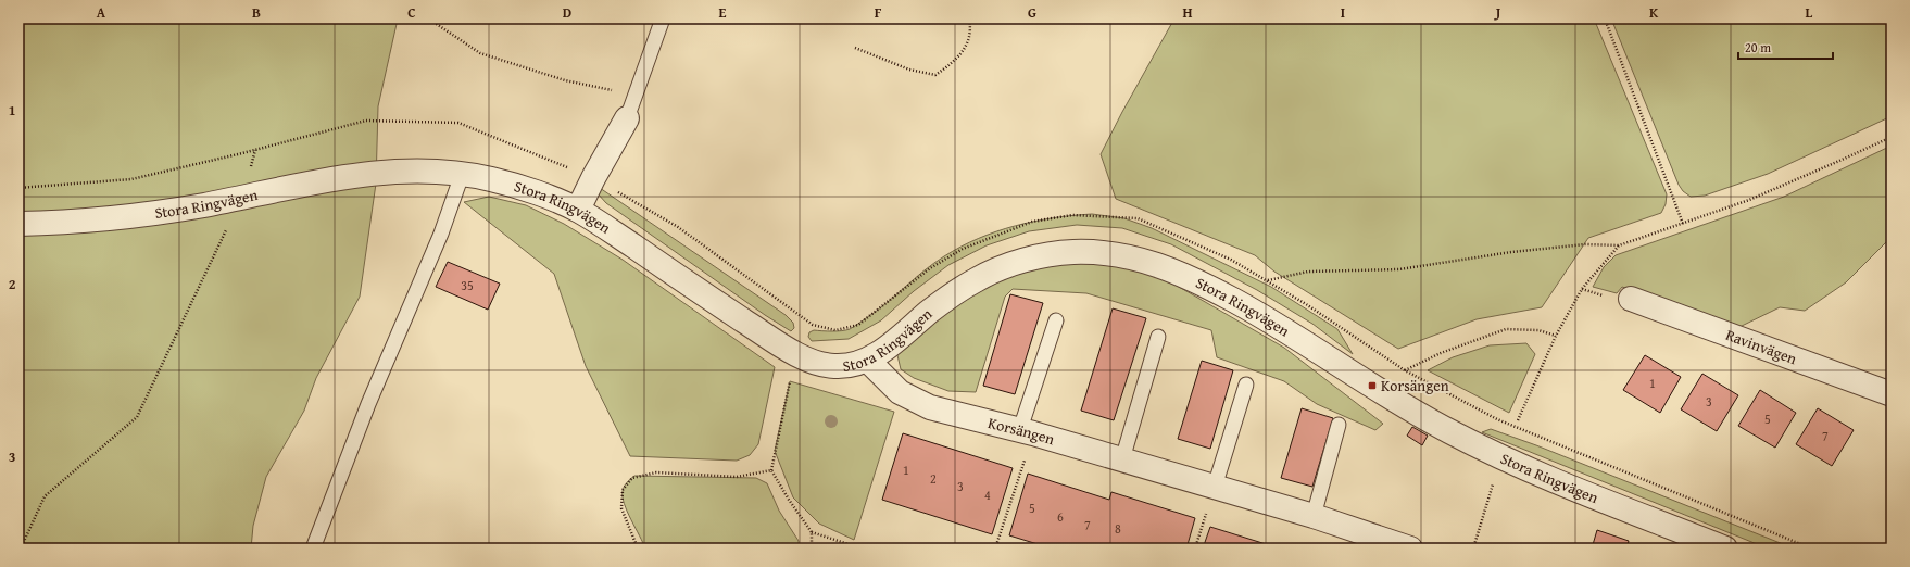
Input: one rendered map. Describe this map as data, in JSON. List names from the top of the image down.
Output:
{
  "streets": {
    "street": ["Stora Ringvägen", "Ravinvägen", "Korsängen"]
  },
  "crossings": [
    ["Stora Ringvägen", "Korsängen"]
  ],
  "places": {
    "transit": ["Korsängen"]
  },
  "house_numbers": [
    "35",
    "1",
    "3",
    "5",
    "7",
    "1",
    "2",
    "3",
    "4",
    "5",
    "6",
    "7",
    "8"
  ],
  "scale_bar": "20 m",
  "grid": {
    "columns": [
      "A",
      "B",
      "C",
      "D",
      "E",
      "F",
      "G",
      "H",
      "I",
      "J",
      "K",
      "L"
    ],
    "rows": ["1", "2", "3"]
  }
}
